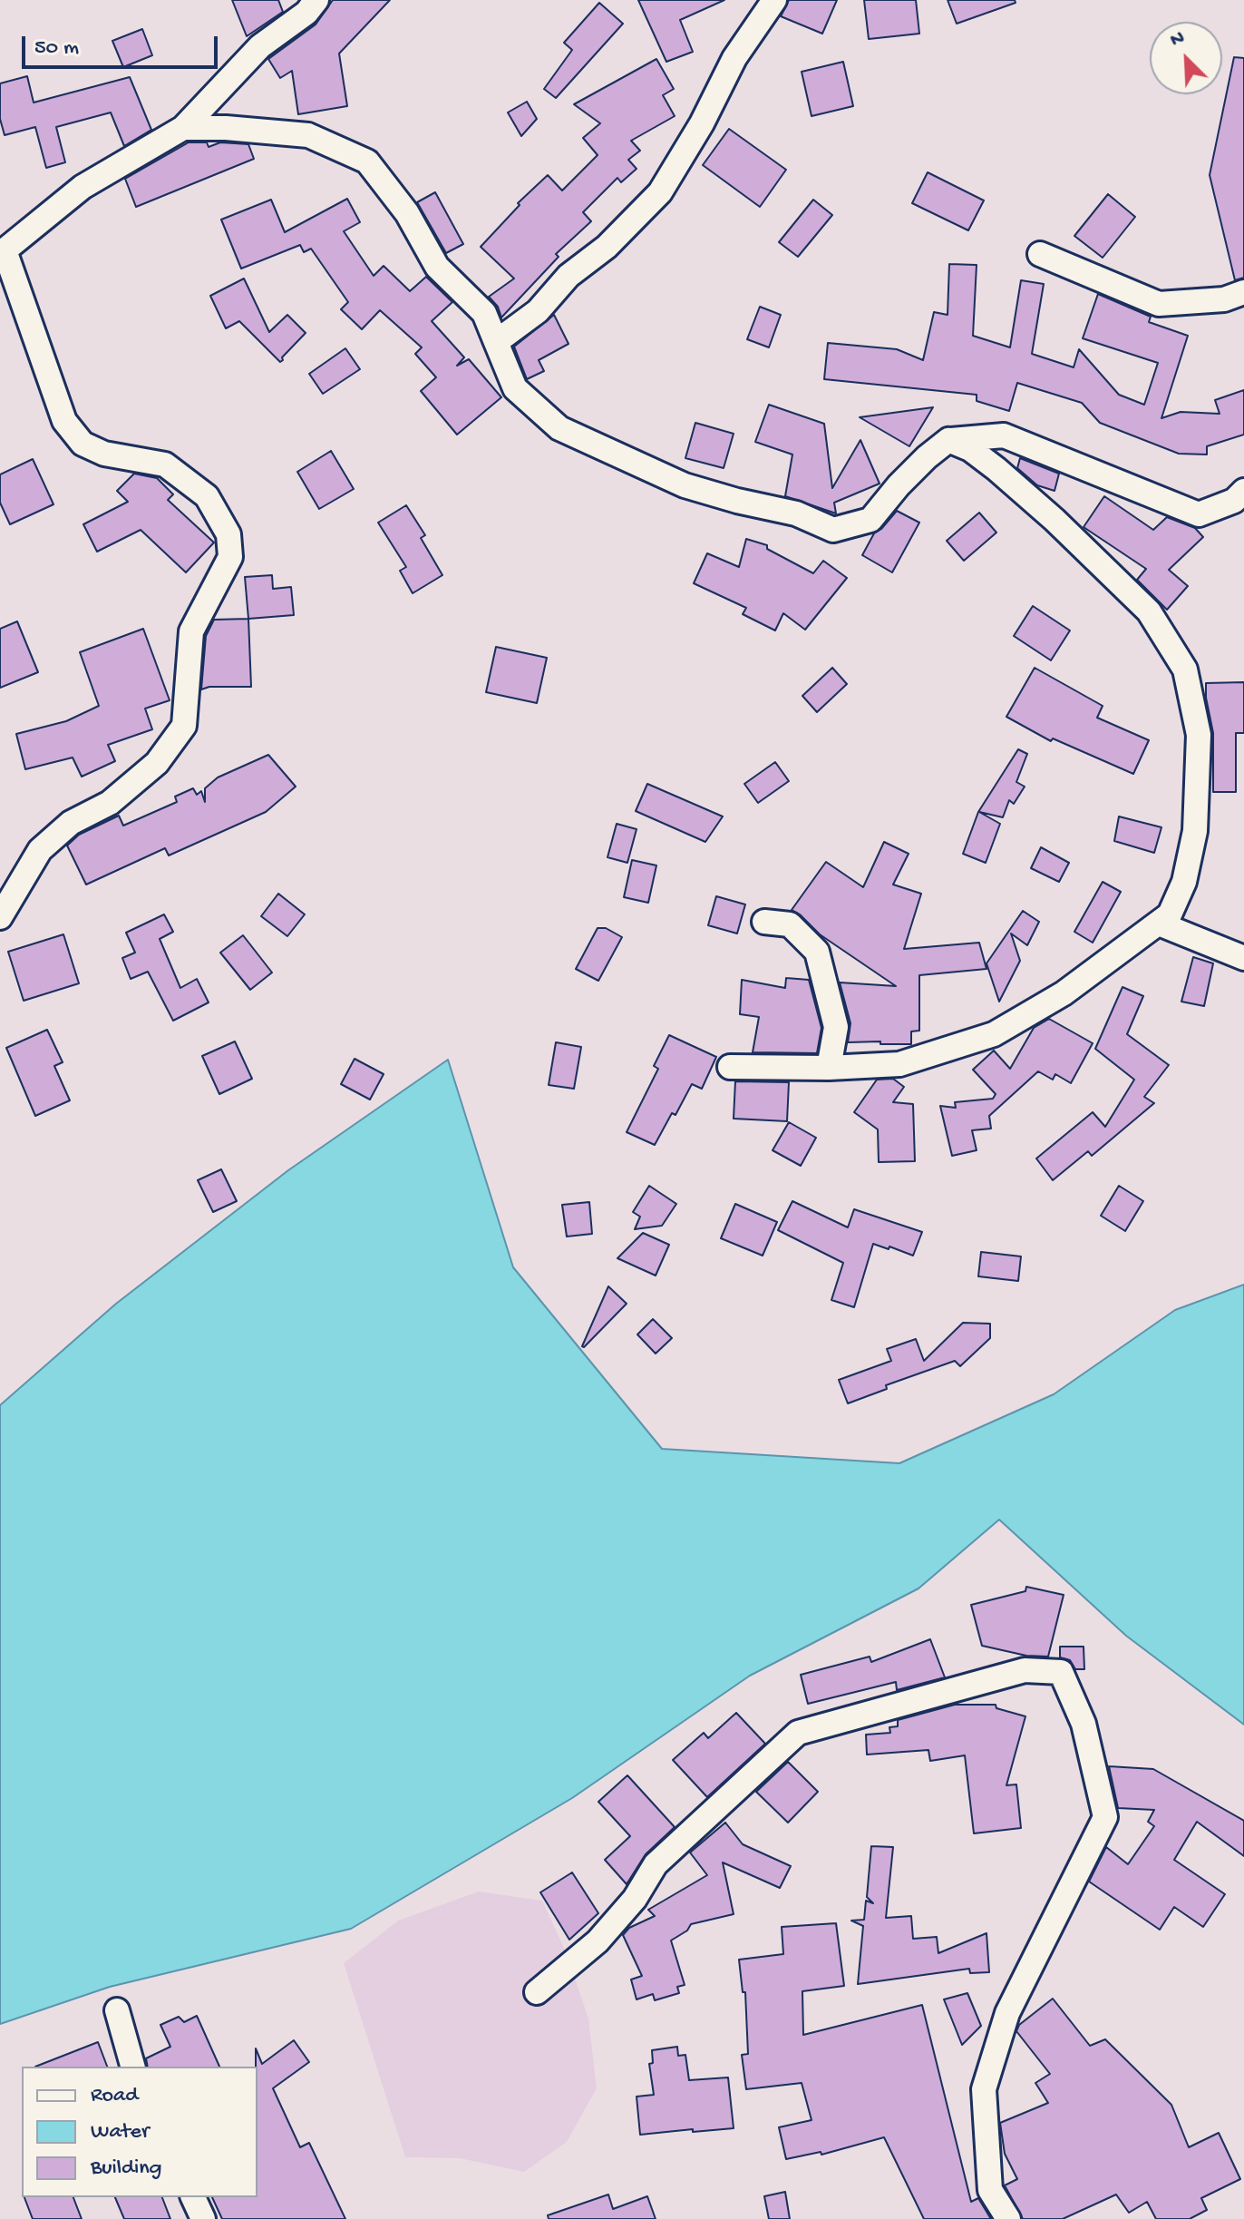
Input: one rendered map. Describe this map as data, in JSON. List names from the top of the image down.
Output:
{
  "legend": ["Road", "Water", "Building"],
  "scale_bar": "50 m",
  "north": "top left"
}
